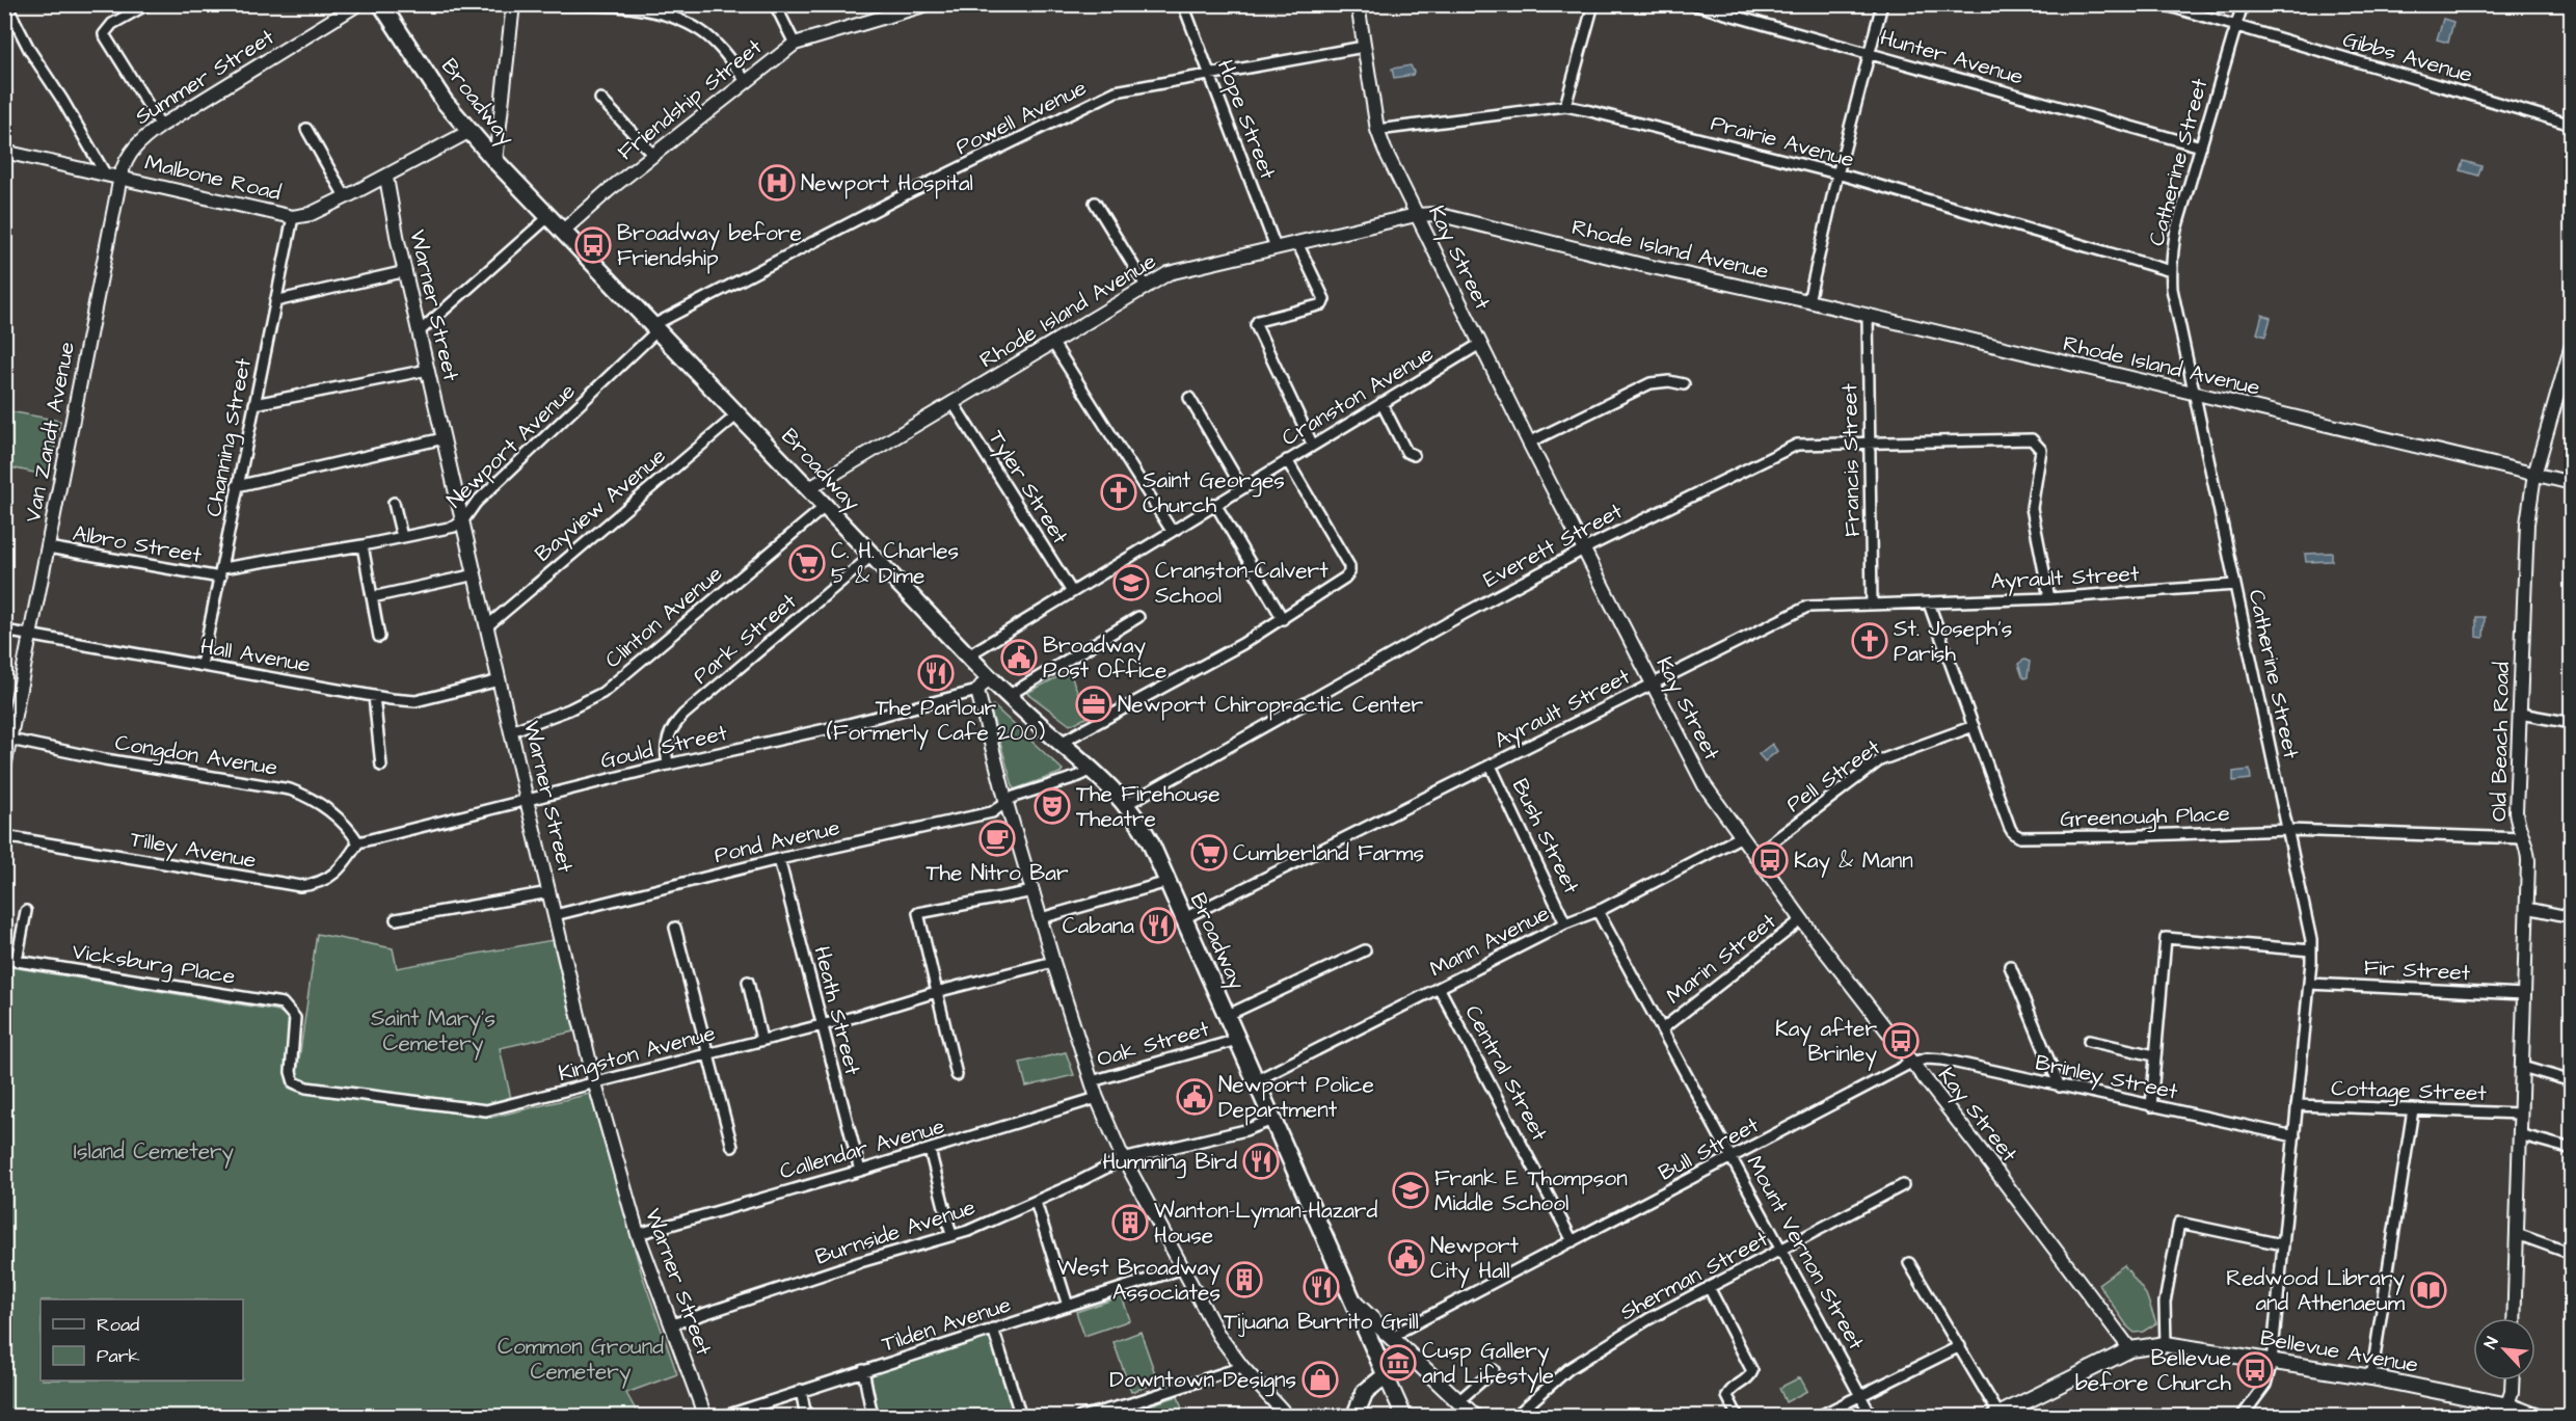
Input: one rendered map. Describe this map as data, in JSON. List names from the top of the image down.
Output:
{
  "streets": {
    "main road": ["Broadway", "Bellevue Avenue"],
    "street": [
      "Hunter Avenue",
      "Gibbs Avenue",
      "Summer Street",
      "Friendship Street",
      "Powell Avenue",
      "Hope Street",
      "Prairie Avenue",
      "Catherine Street",
      "Malbone Road",
      "Rhode Island Avenue",
      "Kay Street",
      "Warner Street",
      "Cranston Avenue",
      "Van Zandt Avenue",
      "Channing Street",
      "Newport Avenue",
      "Francis Street",
      "Tyler Street",
      "Bayview Avenue",
      "Albro Street",
      "Everett Street",
      "Ayrault Street",
      "Clinton Avenue",
      "Park Street",
      "Hall Avenue",
      "Old Beach Road",
      "Gould Street",
      "Congdon Avenue",
      "Pell Street",
      "Greenough Place",
      "Bush Street",
      "Pond Avenue",
      "Tilley Avenue",
      "Mann Avenue",
      "Marin Street",
      "Vicksburg Place",
      "Fir Street",
      "Heath Street",
      "Oak Street",
      "Kingston Avenue",
      "Central Street",
      "Brinley Street",
      "Cottage Street",
      "Callendar Avenue",
      "Bull Street",
      "Burnside Avenue",
      "Mount Vernon Street",
      "Sherman Street",
      "Tilden Avenue"
    ]
  },
  "crossings": [
    ["Hunter Avenue", "Catherine Street"],
    ["Gibbs Avenue", "Catherine Street"],
    ["Summer Street", "Malbone Road"],
    ["Summer Street", "Van Zandt Avenue"],
    ["Friendship Street", "Broadway"],
    ["Broadway", "Powell Avenue"],
    ["Broadway", "Malbone Road"],
    ["Broadway", "Rhode Island Avenue"],
    ["Broadway", "Cranston Avenue"],
    ["Broadway", "Newport Avenue"],
    ["Broadway", "Bayview Avenue"],
    ["Broadway", "Everett Street"],
    ["Broadway", "Ayrault Street"],
    ["Broadway", "Clinton Avenue"],
    ["Broadway", "Park Street"],
    ["Broadway", "Pond Avenue"],
    ["Broadway", "Mann Avenue"],
    ["Broadway", "Oak Street"],
    ["Broadway", "Burnside Avenue"],
    ["Powell Avenue", "Hope Street"],
    ["Powell Avenue", "Kay Street"],
    ["Powell Avenue", "Newport Avenue"],
    ["Hope Street", "Rhode Island Avenue"],
    ["Prairie Avenue", "Catherine Street"],
    ["Prairie Avenue", "Kay Street"],
    ["Catherine Street", "Rhode Island Avenue"],
    ["Catherine Street", "Ayrault Street"],
    ["Catherine Street", "Greenough Place"],
    ["Catherine Street", "Fir Street"],
    ["Catherine Street", "Brinley Street"],
    ["Catherine Street", "Cottage Street"],
    ["Catherine Street", "Bellevue Avenue"],
    ["Malbone Road", "Warner Street"],
    ["Malbone Road", "Van Zandt Avenue"],
    ["Malbone Road", "Channing Street"],
    ["Rhode Island Avenue", "Kay Street"],
    ["Rhode Island Avenue", "Francis Street"],
    ["Rhode Island Avenue", "Tyler Street"],
    ["Rhode Island Avenue", "Old Beach Road"],
    ["Kay Street", "Cranston Avenue"],
    ["Kay Street", "Everett Street"],
    ["Kay Street", "Ayrault Street"],
    ["Kay Street", "Pell Street"],
    ["Kay Street", "Mann Avenue"],
    ["Kay Street", "Marin Street"],
    ["Kay Street", "Brinley Street"],
    ["Kay Street", "Bull Street"],
    ["Kay Street", "Bellevue Avenue"],
    ["Warner Street", "Newport Avenue"],
    ["Warner Street", "Bayview Avenue"],
    ["Warner Street", "Clinton Avenue"],
    ["Warner Street", "Hall Avenue"],
    ["Warner Street", "Gould Street"],
    ["Warner Street", "Pond Avenue"],
    ["Warner Street", "Kingston Avenue"],
    ["Warner Street", "Callendar Avenue"],
    ["Warner Street", "Burnside Avenue"],
    ["Cranston Avenue", "Tyler Street"],
    ["Van Zandt Avenue", "Albro Street"],
    ["Van Zandt Avenue", "Hall Avenue"],
    ["Van Zandt Avenue", "Congdon Avenue"],
    ["Channing Street", "Newport Avenue"],
    ["Channing Street", "Albro Street"],
    ["Channing Street", "Hall Avenue"],
    ["Newport Avenue", "Albro Street"],
    ["Francis Street", "Everett Street"],
    ["Francis Street", "Ayrault Street"],
    ["Everett Street", "Ayrault Street"],
    ["Ayrault Street", "Greenough Place"],
    ["Ayrault Street", "Bush Street"],
    ["Park Street", "Gould Street"],
    ["Old Beach Road", "Greenough Place"],
    ["Old Beach Road", "Fir Street"],
    ["Old Beach Road", "Cottage Street"],
    ["Gould Street", "Congdon Avenue"],
    ["Gould Street", "Tilley Avenue"],
    ["Congdon Avenue", "Tilley Avenue"],
    ["Pell Street", "Greenough Place"],
    ["Bush Street", "Mann Avenue"],
    ["Pond Avenue", "Heath Street"],
    ["Mann Avenue", "Central Street"],
    ["Mann Avenue", "Mount Vernon Street"],
    ["Marin Street", "Mount Vernon Street"],
    ["Vicksburg Place", "Kingston Avenue"],
    ["Heath Street", "Kingston Avenue"],
    ["Heath Street", "Callendar Avenue"],
    ["Central Street", "Bull Street"],
    ["Brinley Street", "Bull Street"],
    ["Bull Street", "Mount Vernon Street"],
    ["Mount Vernon Street", "Sherman Street"]
  ],
  "parks": ["Saint Mary's Cemetery", "Island Cemetery", "Common Ground Cemetery"],
  "places": {
    "hospital": ["Newport Hospital"],
    "bus stop": [
      "Broadway before Friendship",
      "Kay & Mann",
      "Kay after Brinley",
      "Bellevue before Church"
    ],
    "church": ["Saint Georges Church", "St. Joseph's Parish"],
    "supermarket": ["C. H. Charles 5 & Dime", "Cumberland Farms"],
    "school or university": ["Cranston-Calvert School", "Frank E Thompson Middle School"],
    "public building": ["Broadway Post Office", "Newport Police Department", "Newport City Hall"],
    "restaurant": [
      "The Parlour (Formerly Cafe 200)",
      "Cabana",
      "Humming Bird",
      "Tijuana Burrito Grill"
    ],
    "office": ["Newport Chiropractic Center"],
    "theatre": ["The Firehouse Theatre"],
    "cafe": ["The Nitro Bar"],
    "building": ["Wanton-Lyman-Hazard House", "West Broadway Associates"],
    "library": ["Redwood Library and Athenaeum"],
    "museum": ["Cusp Gallery and Lifestyle"],
    "shop": ["Downtown Designs"]
  },
  "legend": ["Road", "Park"],
  "north": "top left"
}
